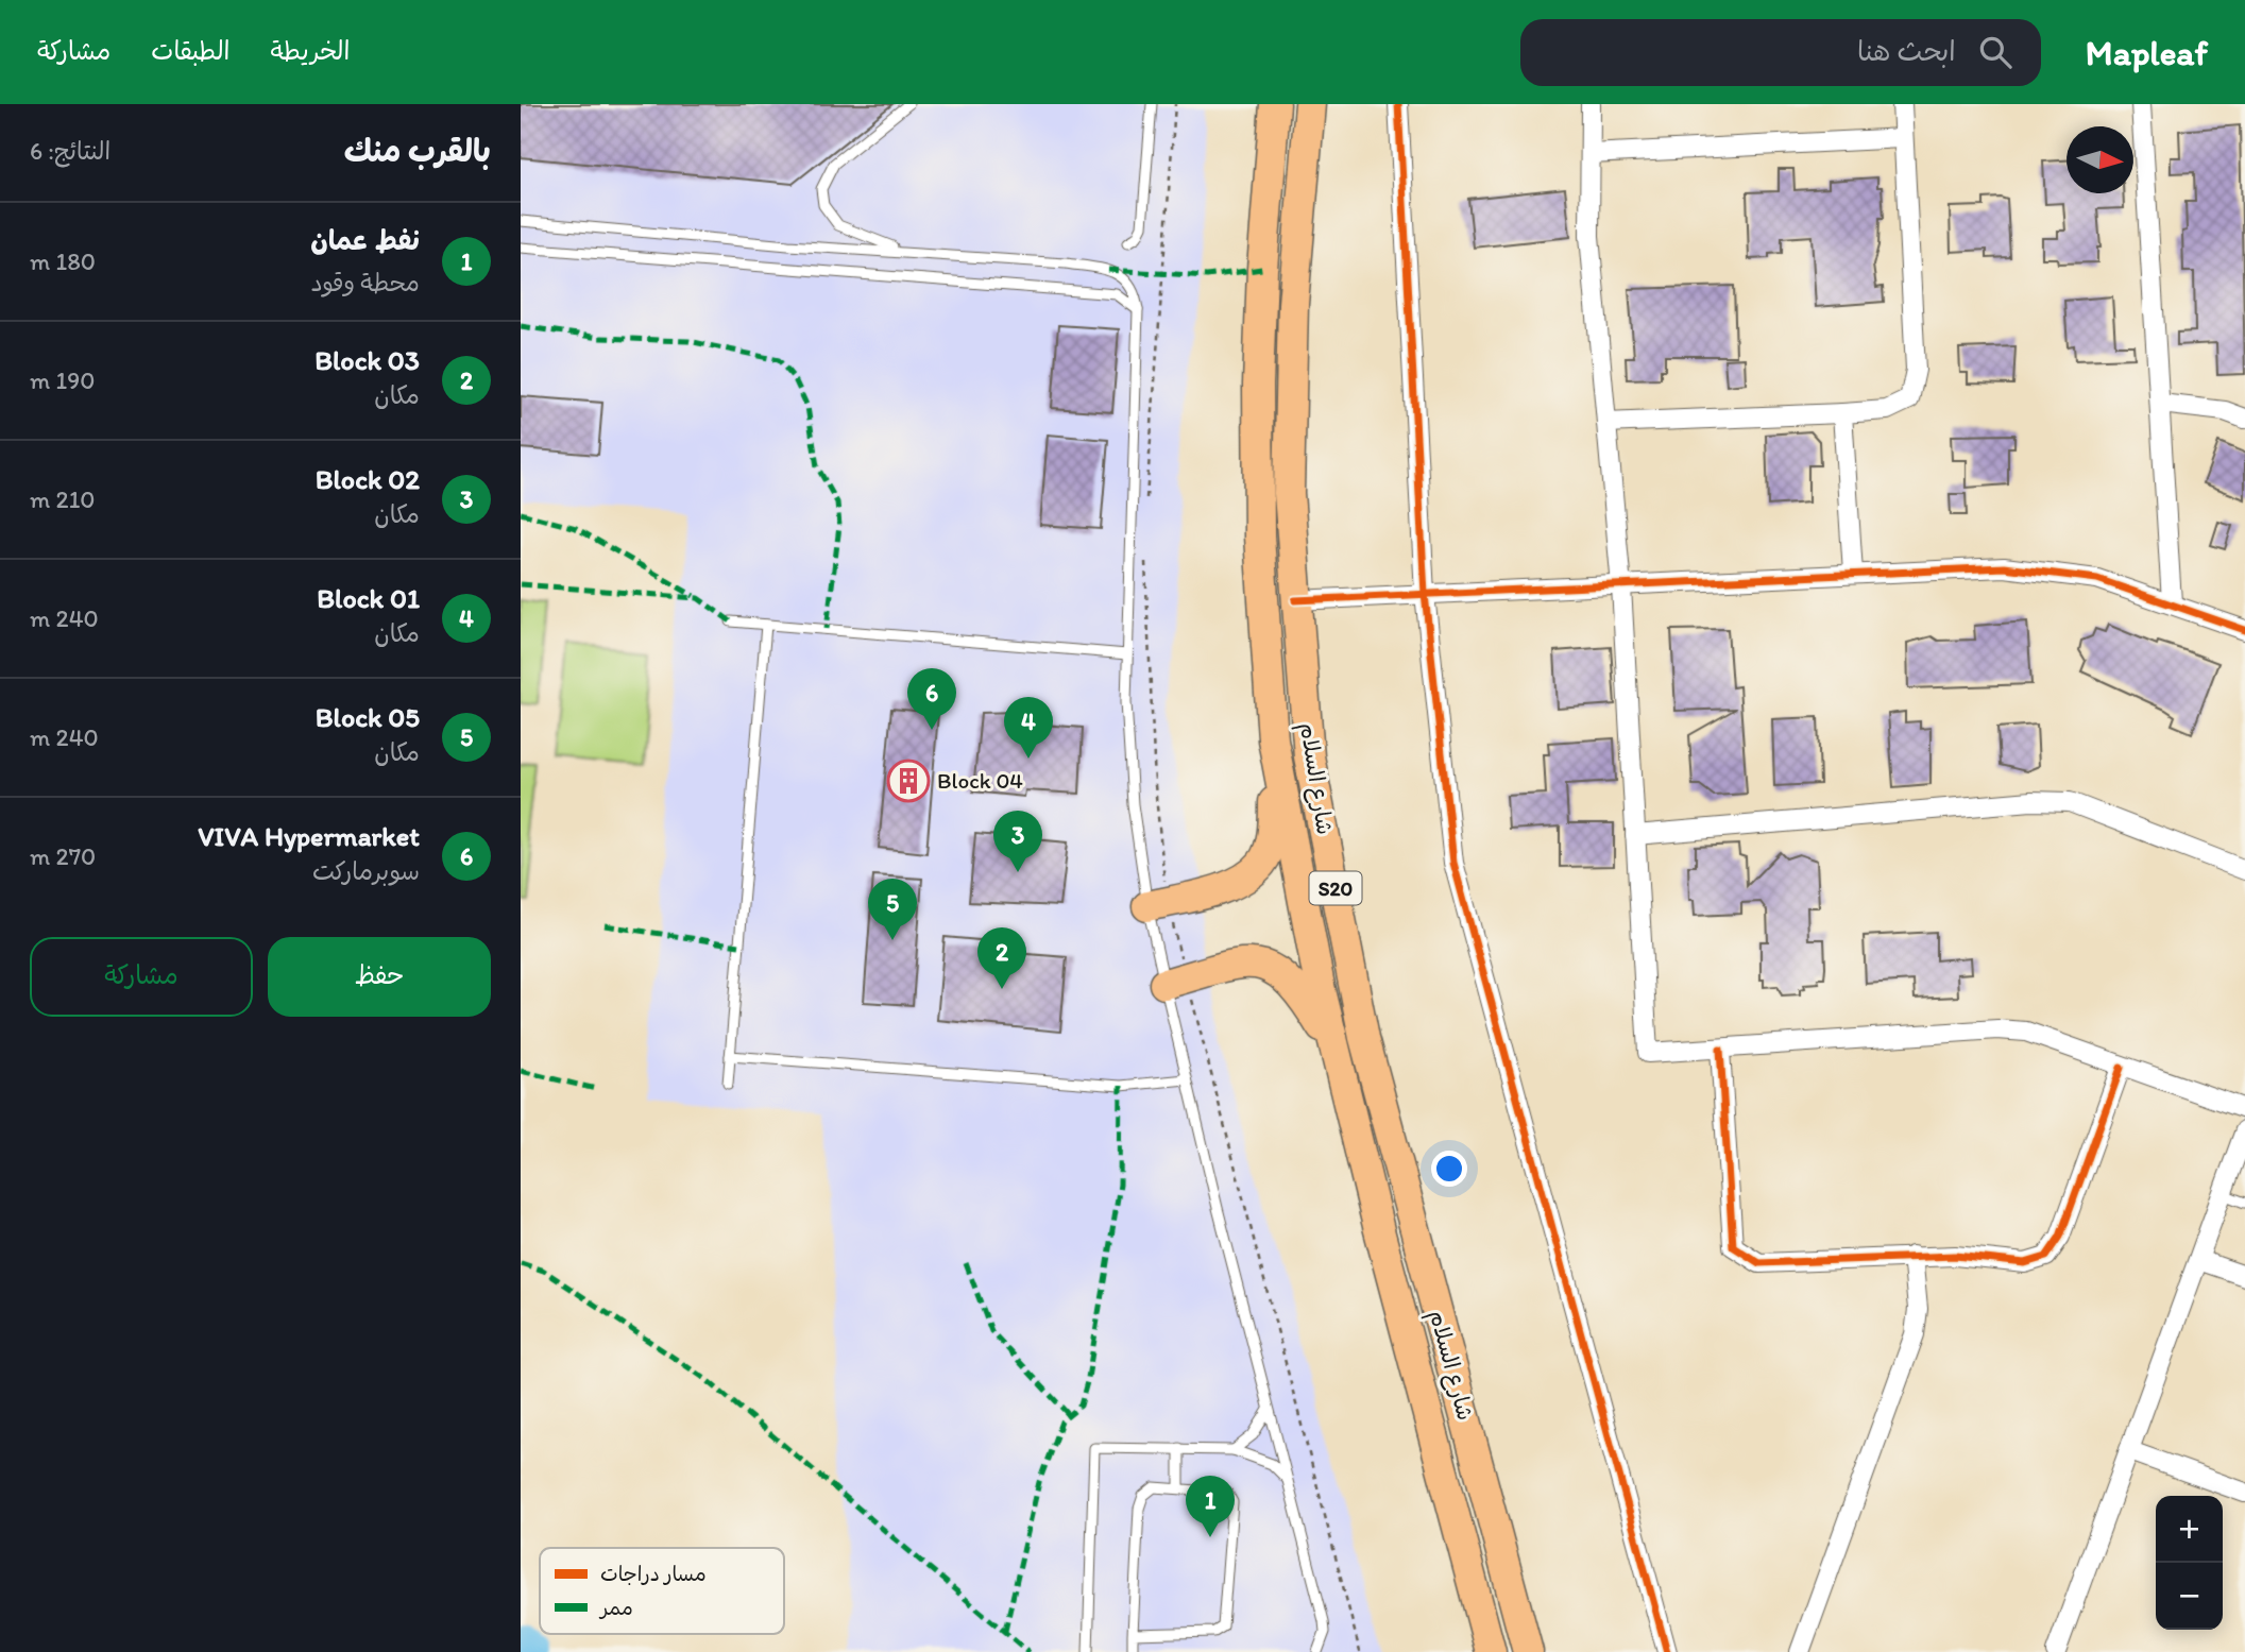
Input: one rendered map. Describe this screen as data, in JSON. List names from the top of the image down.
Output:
{
  "streets": {
    "main road": ["شارع السلام", "S20"]
  },
  "places": {
    "building": ["Block 04"]
  },
  "legend": ["مسار دراجات", "ممر"],
  "north": "right",
  "page": {
    "header": "Mapleaf",
    "search": "ابحث هنا",
    "nav": ["الخريطة", "الطبقات", "مشاركة"],
    "heading": ["بالقرب منك", "النتائج: 6"],
    "list": [
      {
        "mark": "1",
        "name": "نفط عمان",
        "note": "محطة وقود",
        "value": "180 m"
      },
      {
        "mark": "2",
        "name": "Block 03",
        "note": "مكان",
        "value": "190 m"
      },
      {
        "mark": "3",
        "name": "Block 02",
        "note": "مكان",
        "value": "210 m"
      },
      {
        "mark": "4",
        "name": "Block 01",
        "note": "مكان",
        "value": "240 m"
      },
      {
        "mark": "5",
        "name": "Block 05",
        "note": "مكان",
        "value": "240 m"
      },
      {
        "mark": "6",
        "name": "VIVA Hypermarket",
        "note": "سوبرماركت",
        "value": "270 m"
      }
    ],
    "pins": [
      "6",
      "4",
      "3",
      "5",
      "2",
      "1"
    ],
    "buttons": ["حفظ", "مشاركة"],
    "map_buttons": ["+", "−"]
  }
}
